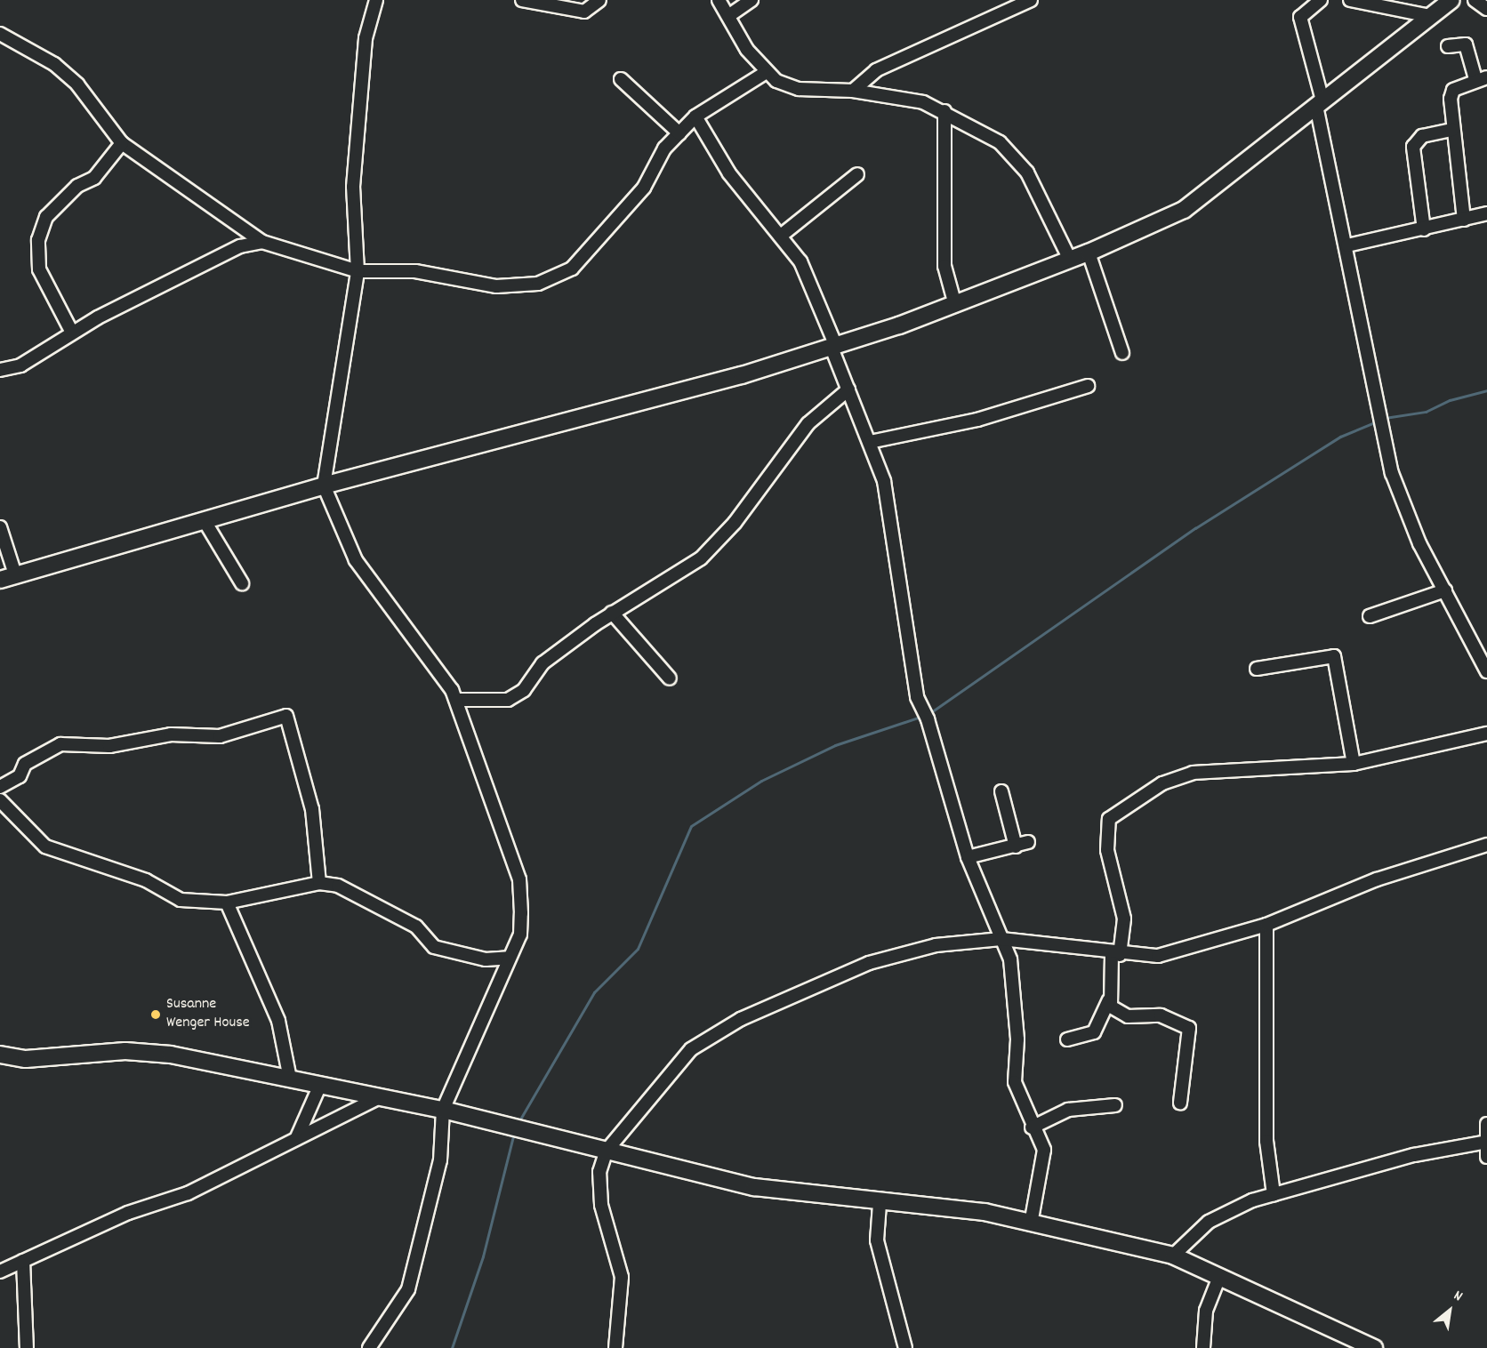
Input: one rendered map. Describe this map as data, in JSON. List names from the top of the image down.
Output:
{
  "places": ["Susanne Wenger House"],
  "north": "top right"
}
